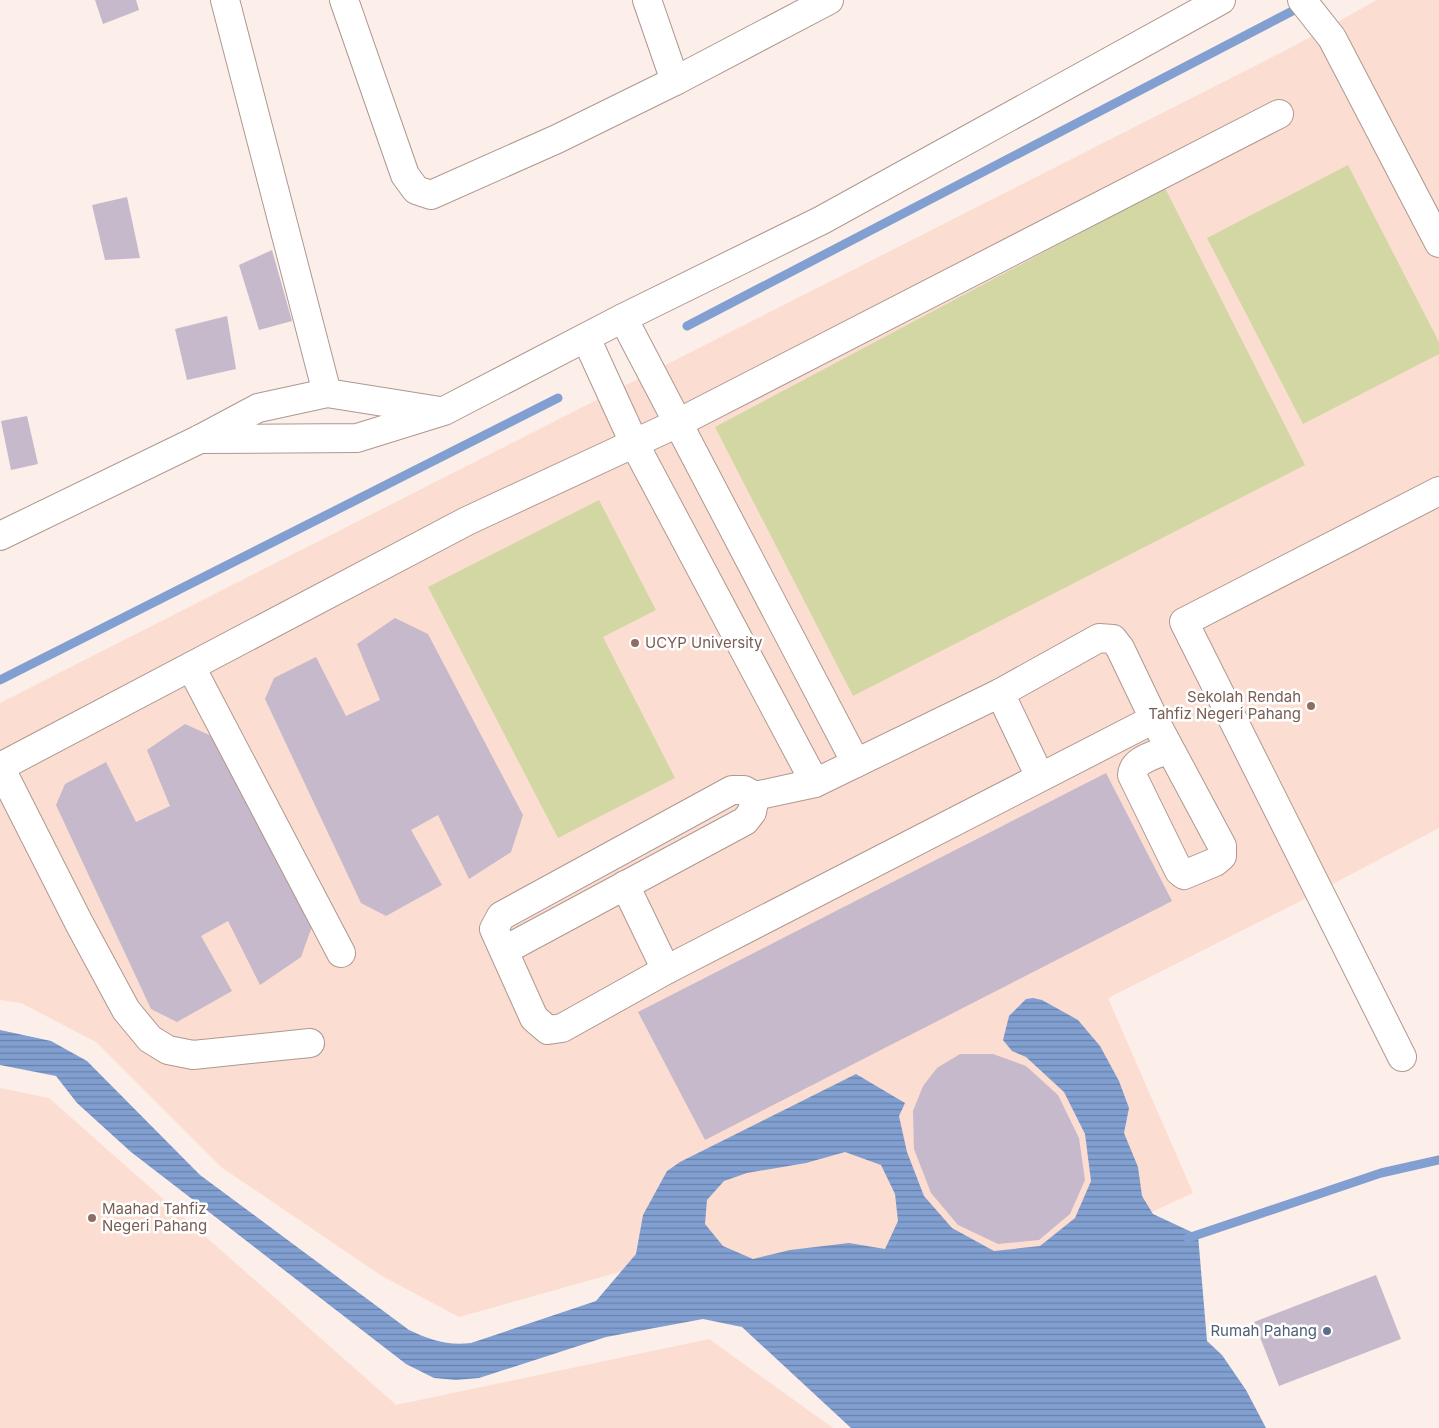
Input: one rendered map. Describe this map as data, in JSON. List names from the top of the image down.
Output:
{
  "places": [
    "UCYP University",
    "Sekolah Rendah Tahfiz Negeri Pahang",
    "Maahad Tahfiz Negeri Pahang",
    "Rumah Pahang"
  ]
}
